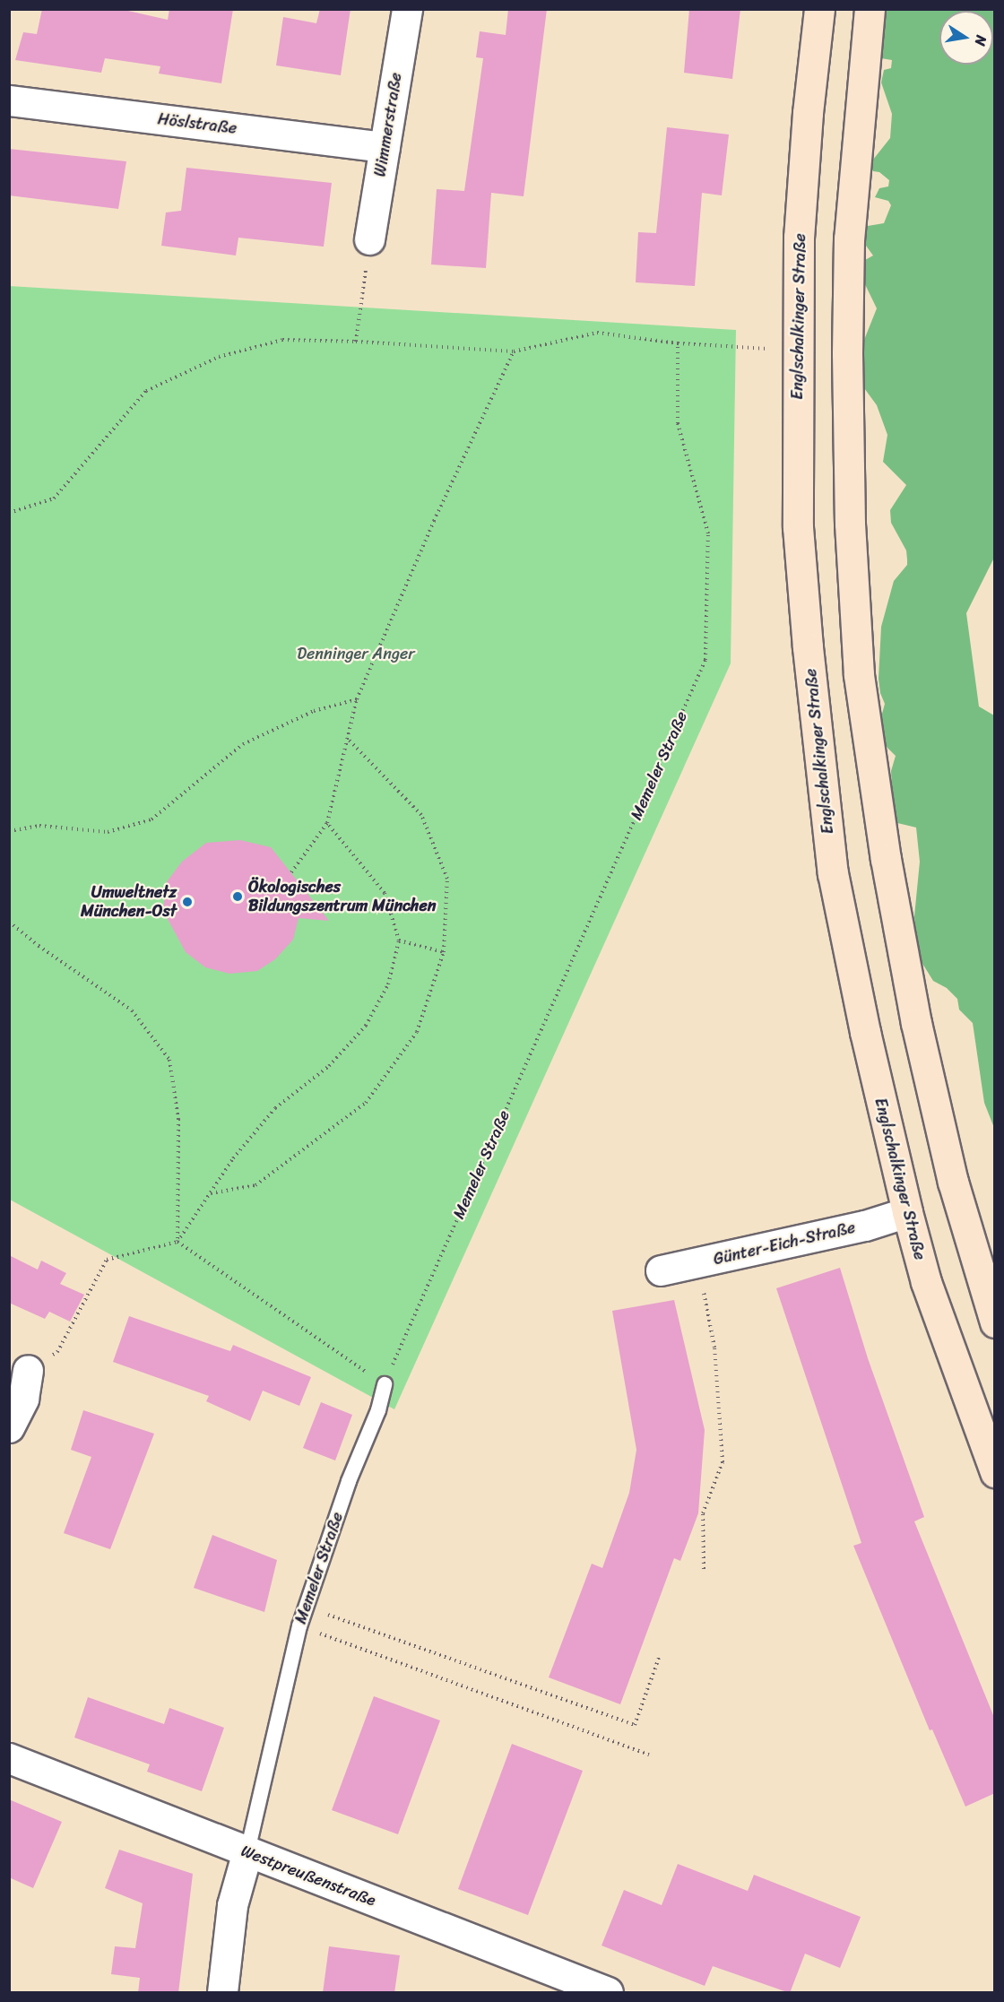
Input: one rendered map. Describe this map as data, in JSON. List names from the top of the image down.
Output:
{
  "streets": {
    "main road": ["Englschalkinger Straße"],
    "street": [
      "Höslstraße",
      "Wimmerstraße",
      "Memeler Straße",
      "Günter-Eich-Straße",
      "Westpreußenstraße"
    ]
  },
  "crossings": [
    ["Höslstraße", "Wimmerstraße"],
    ["Englschalkinger Straße", "Günter-Eich-Straße"],
    ["Memeler Straße", "Westpreußenstraße"]
  ],
  "parks": ["Denninger Anger"],
  "places": ["Ökologisches Bildungszentrum München", "Umweltnetz München-Ost"],
  "north": "right"
}
